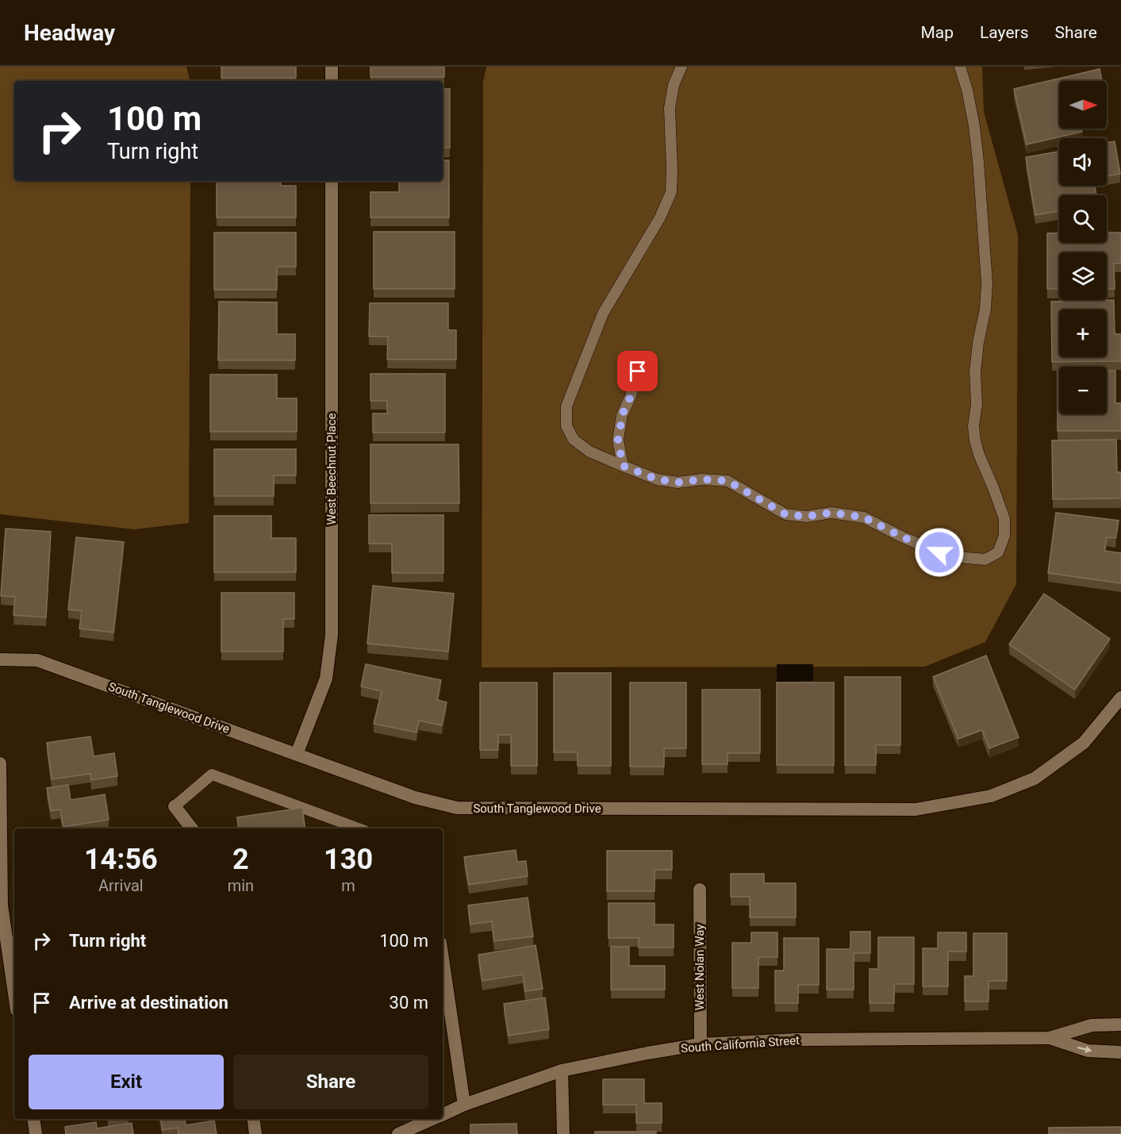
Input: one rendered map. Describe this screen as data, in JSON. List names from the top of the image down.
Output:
{
  "streets": {
    "street": [
      "West Beechnut Place",
      "South Tanglewood Drive",
      "West Nolan Way",
      "South California Street"
    ]
  },
  "crossings": [
    ["West Beechnut Place", "South Tanglewood Drive"],
    ["West Nolan Way", "South California Street"]
  ],
  "north": "right",
  "page": {
    "header": "Headway",
    "nav": ["Map", "Layers", "Share"],
    "map_buttons": ["+", "−"],
    "turn": ["100 m", "Turn right"],
    "eta": [
      "14:56",
      "Arrival",
      "2",
      "min",
      "130",
      "m"
    ],
    "list": [
      {
        "name": "Turn right",
        "value": "100 m"
      },
      {
        "name": "Arrive at destination",
        "value": "30 m"
      }
    ],
    "buttons": ["Exit", "Share"]
  }
}
